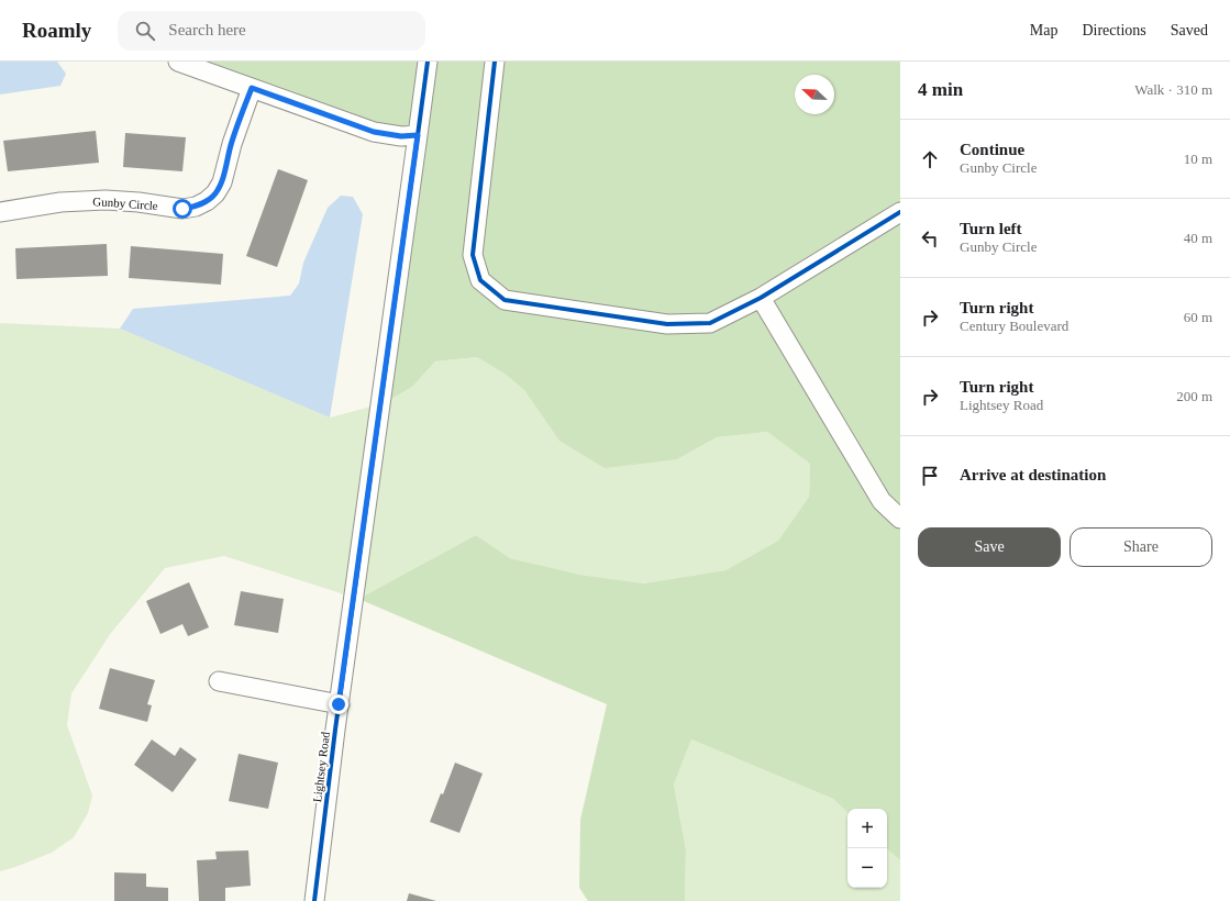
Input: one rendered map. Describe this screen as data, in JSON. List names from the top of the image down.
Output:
{
  "streets": {
    "street": ["Gunby Circle", "Lightsey Road"]
  },
  "north": "top left",
  "page": {
    "header": "Roamly",
    "search": "Search here",
    "nav": ["Map", "Directions", "Saved"],
    "heading": ["4 min", "Walk · 310 m"],
    "list": [
      ["Continue", "Gunby Circle", "10 m"],
      ["Turn left", "Gunby Circle", "40 m"],
      ["Turn right", "Century Boulevard", "60 m"],
      ["Turn right", "Lightsey Road", "200 m"],
      "Arrive at destination"
    ],
    "buttons": ["Save", "Share"],
    "map_buttons": ["+", "−"]
  }
}
